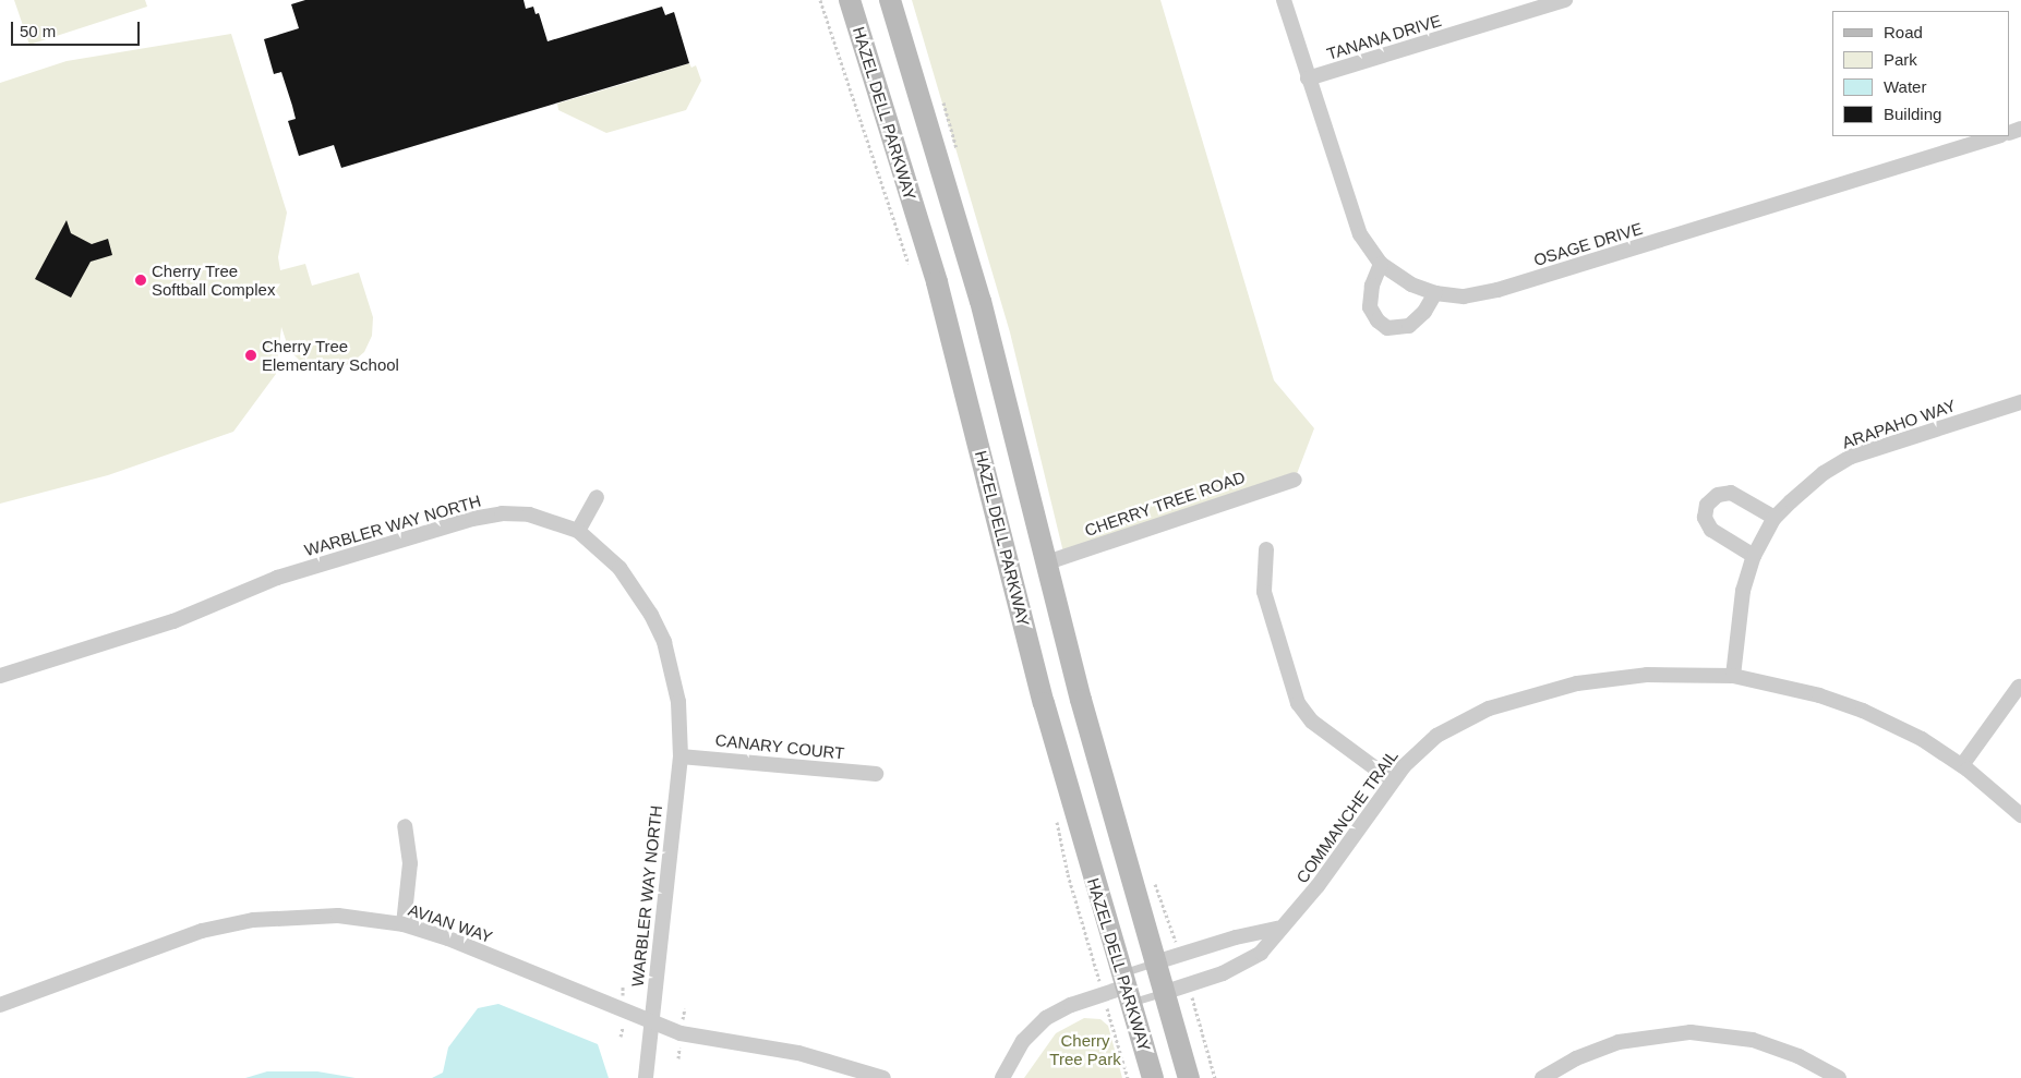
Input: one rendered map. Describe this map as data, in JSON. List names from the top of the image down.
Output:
{
  "streets": {
    "main road": ["HAZEL DELL PARKWAY"],
    "street": [
      "TANANA DRIVE",
      "OSAGE DRIVE",
      "ARAPAHO WAY",
      "CHERRY TREE ROAD",
      "WARBLER WAY NORTH",
      "CANARY COURT",
      "COMMANCHE TRAIL",
      "AVIAN WAY"
    ]
  },
  "crossings": [
    ["TANANA DRIVE", "OSAGE DRIVE"],
    ["HAZEL DELL PARKWAY", "CHERRY TREE ROAD"],
    ["HAZEL DELL PARKWAY", "COMMANCHE TRAIL"],
    ["ARAPAHO WAY", "COMMANCHE TRAIL"],
    ["WARBLER WAY NORTH", "CANARY COURT"],
    ["WARBLER WAY NORTH", "AVIAN WAY"]
  ],
  "parks": ["Cherry Tree Park"],
  "places": ["Cherry Tree Softball Complex", "Cherry Tree Elementary School"],
  "legend": [
    "Road",
    "Park",
    "Water",
    "Building"
  ],
  "scale_bar": "50 m"
}
